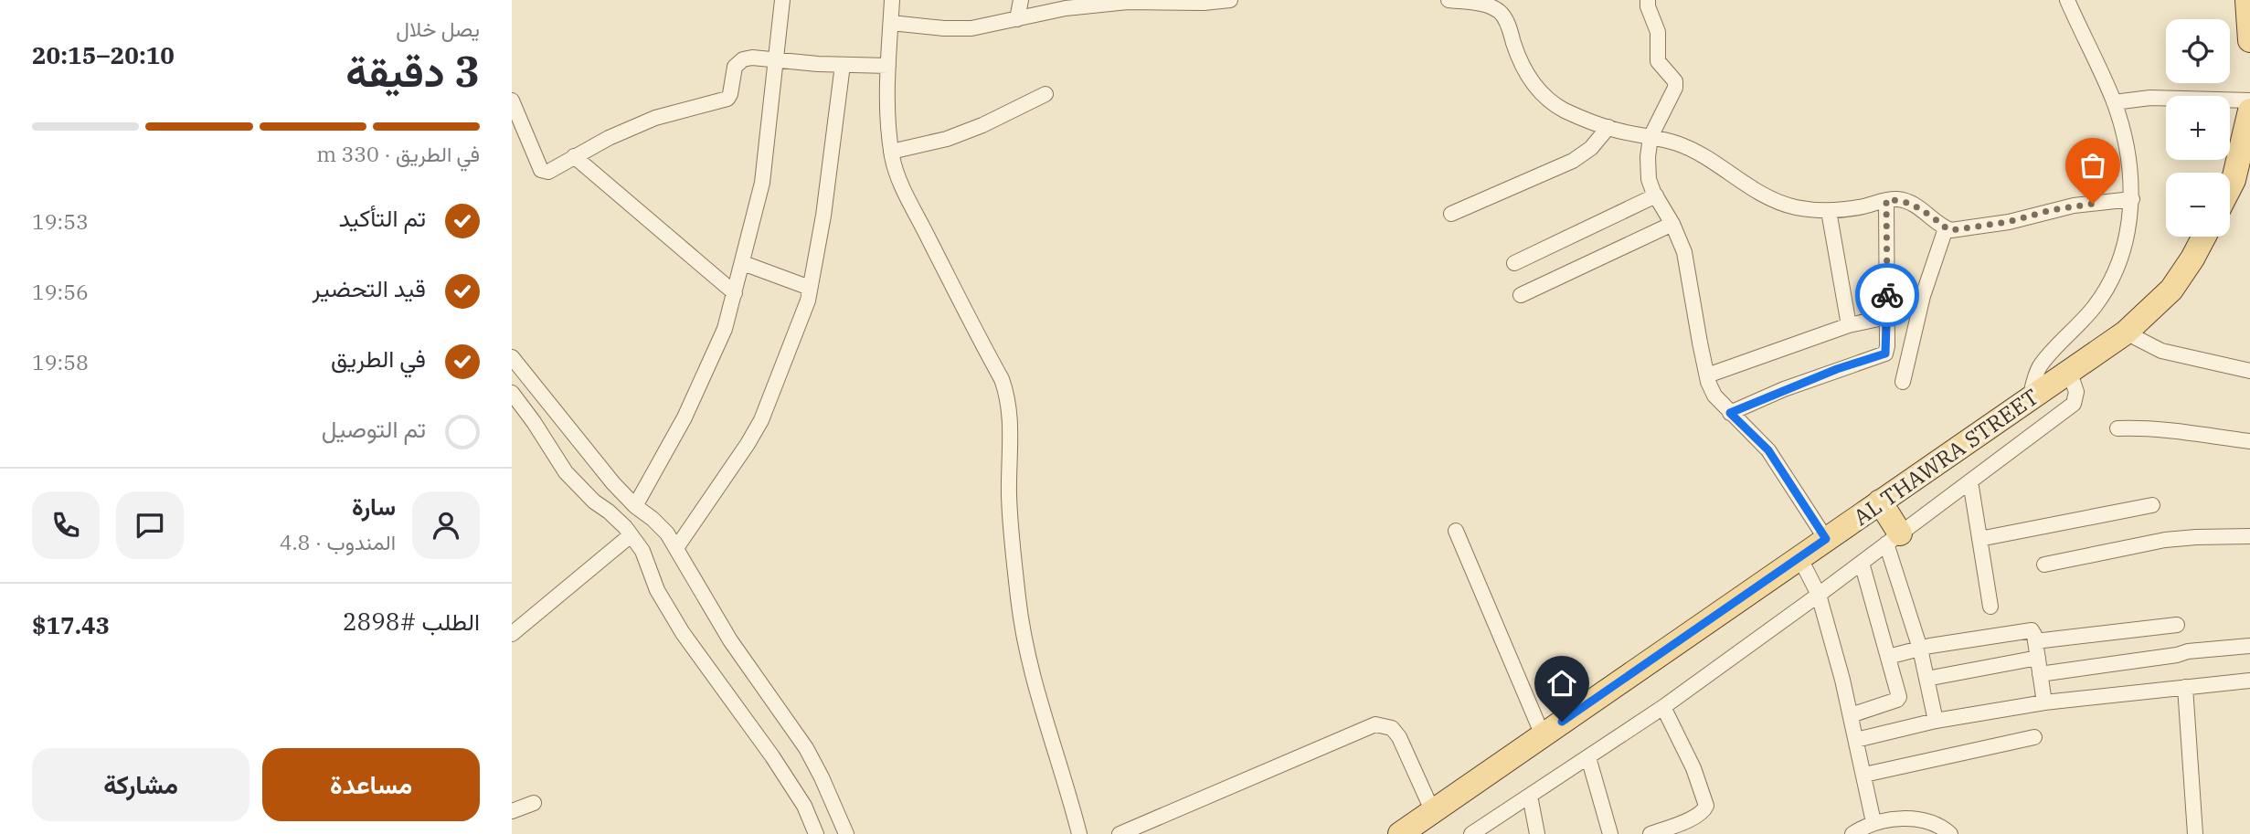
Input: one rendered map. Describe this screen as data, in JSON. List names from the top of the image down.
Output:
{
  "streets": {
    "main road": ["AL THAWRA STREET"]
  },
  "page": {
    "heading": ["3 دقيقة", "يصل خلال", "20:10–20:15"],
    "panel": [
      "سارة",
      "المندوب · 4.8",
      "الطلب #2898",
      "$17.43"
    ],
    "map_buttons": ["+", "−"],
    "bar": "في الطريق · 330 m",
    "list": [
      ["تم التأكيد", "19:53"],
      ["قيد التحضير", "19:56"],
      ["في الطريق", "19:58"],
      "تم التوصيل"
    ],
    "buttons": ["مساعدة", "مشاركة"]
  }
}
